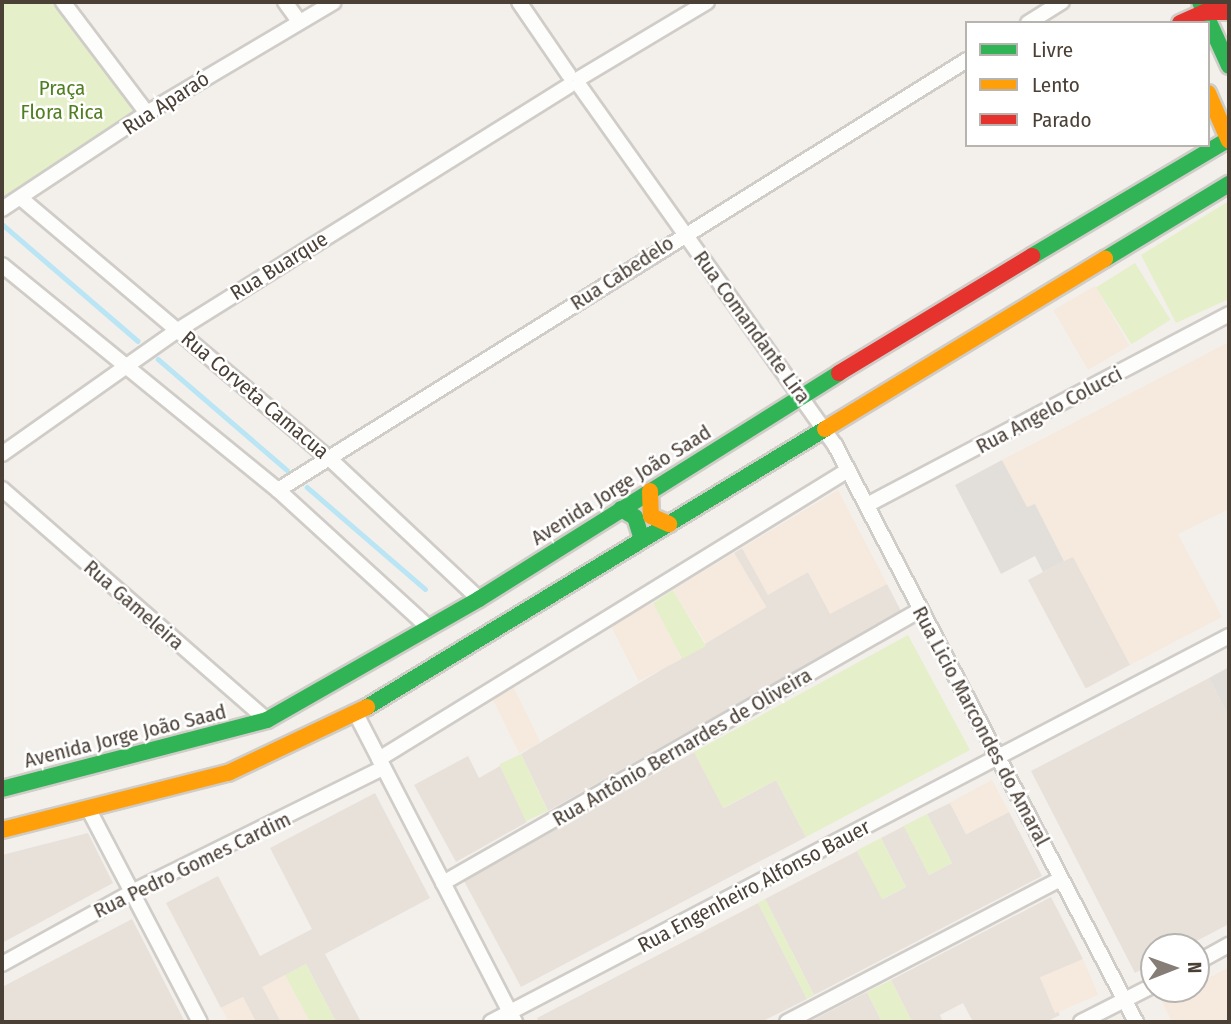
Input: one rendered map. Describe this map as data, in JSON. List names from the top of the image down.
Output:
{
  "streets": {
    "main road": ["Avenida Jorge João Saad"],
    "street": [
      "Rua Aparaó",
      "Rua Buarque",
      "Rua Cabedelo",
      "Rua Comandante Lira",
      "Rua Corveta Camacua",
      "Rua Angelo Colucci",
      "Rua Gameleira",
      "Rua Licio Marcondes do Amaral",
      "Rua Antônio Bernardes de Oliveira",
      "Rua Pedro Gomes Cardim",
      "Rua Engenheiro Alfonso Bauer"
    ]
  },
  "crossings": [
    ["Rua Aparaó", "Rua Corveta Camacua"],
    ["Rua Buarque", "Rua Comandante Lira"],
    ["Rua Buarque", "Rua Corveta Camacua"],
    ["Rua Cabedelo", "Rua Comandante Lira"],
    ["Rua Cabedelo", "Rua Corveta Camacua"],
    ["Rua Comandante Lira", "Avenida Jorge João Saad"],
    ["Rua Comandante Lira", "Rua Licio Marcondes do Amaral"],
    ["Rua Corveta Camacua", "Avenida Jorge João Saad"],
    ["Rua Angelo Colucci", "Rua Licio Marcondes do Amaral"],
    ["Avenida Jorge João Saad", "Rua Gameleira"],
    ["Rua Licio Marcondes do Amaral", "Rua Antônio Bernardes de Oliveira"],
    ["Rua Licio Marcondes do Amaral", "Rua Engenheiro Alfonso Bauer"]
  ],
  "parks": ["Praça Flora Rica"],
  "legend": ["Livre", "Lento", "Parado"],
  "north": "right"
}
